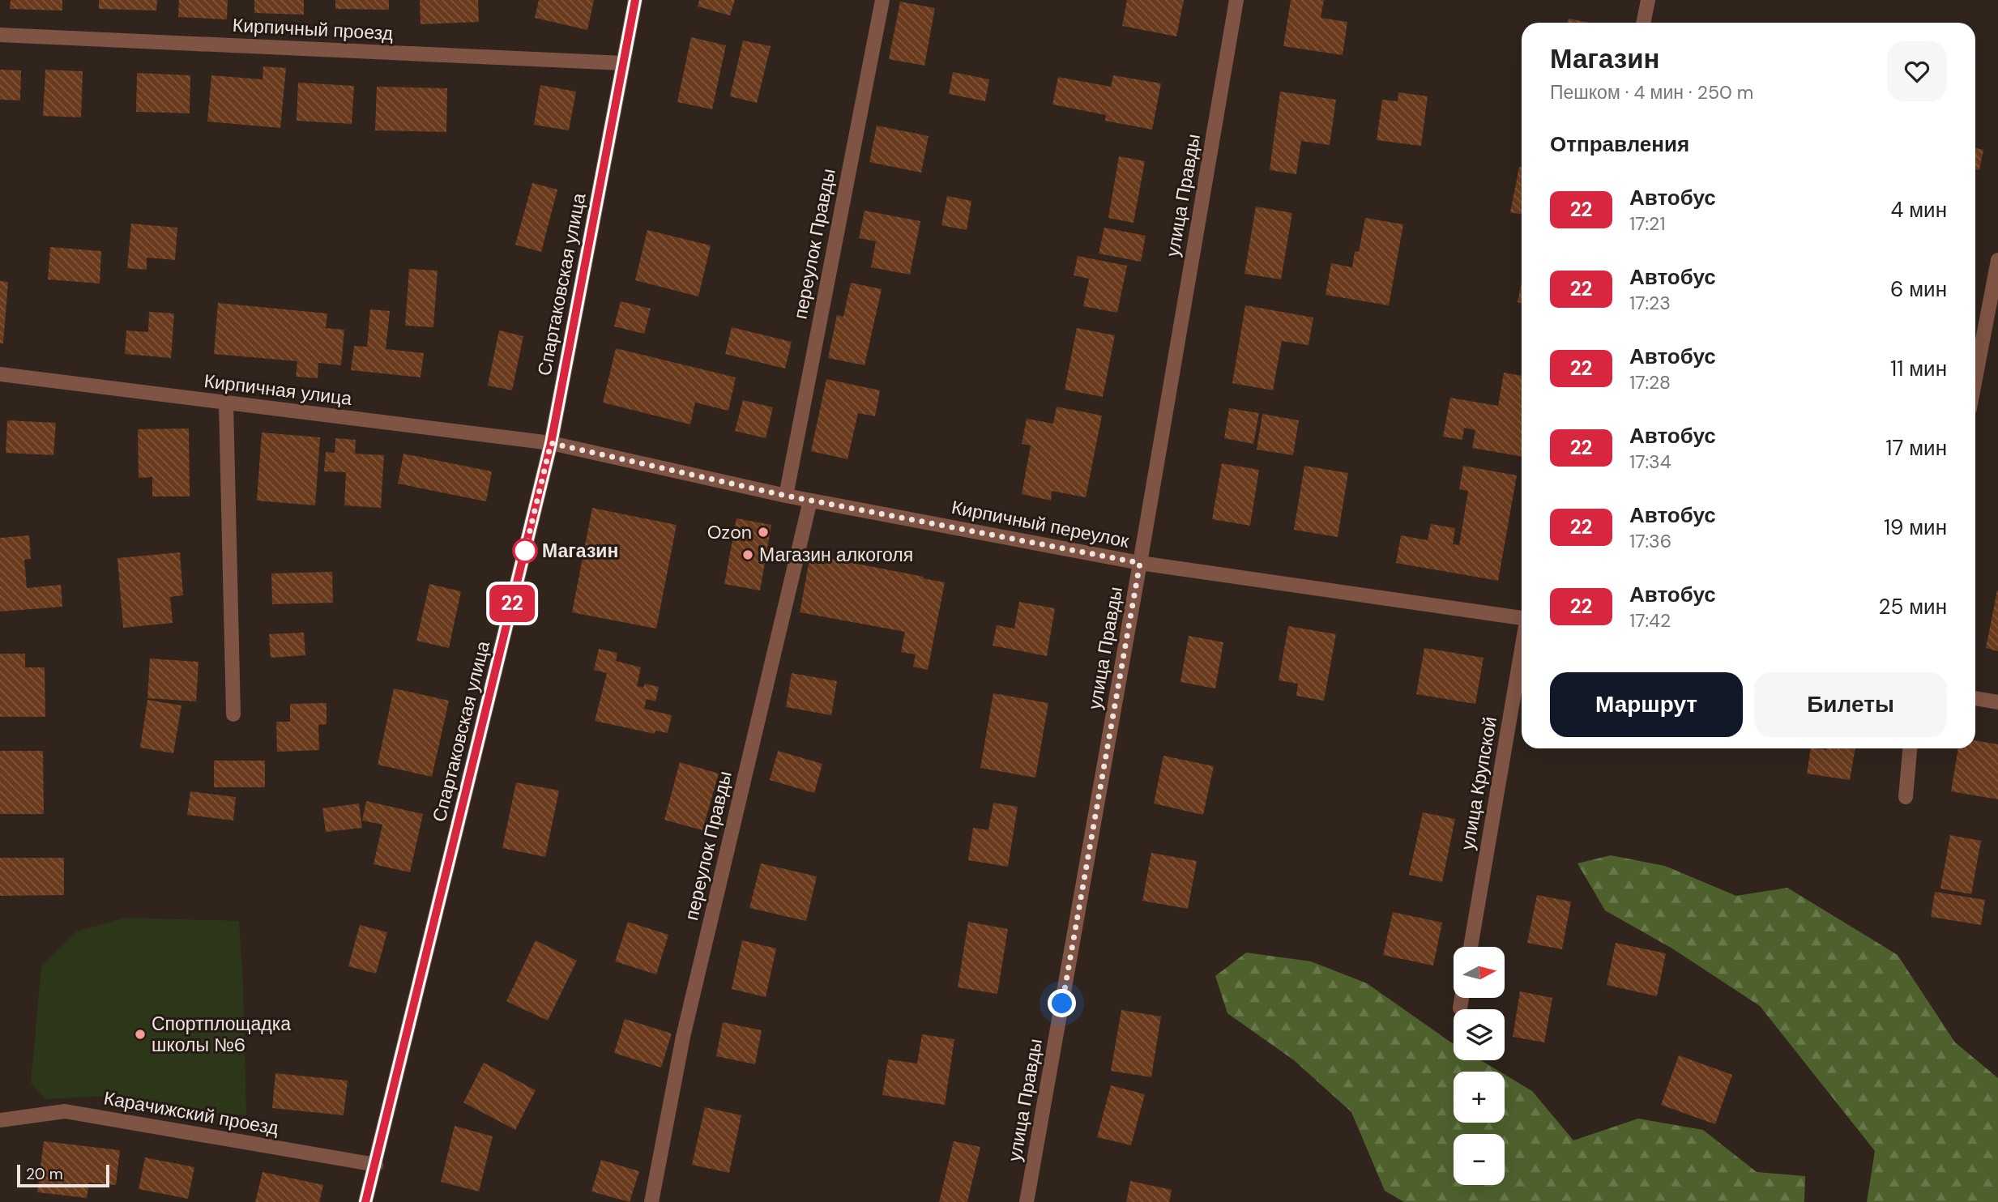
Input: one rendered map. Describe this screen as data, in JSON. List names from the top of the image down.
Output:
{
  "streets": {
    "street": [
      "Кирпичный проезд",
      "улица Правды",
      "переулок Правды",
      "Спартаковская улица",
      "Кирпичная улица",
      "Кирпичный переулок",
      "улица Крупской",
      "Карачижский проезд"
    ]
  },
  "crossings": [
    ["Кирпичный проезд", "Спартаковская улица"],
    ["улица Правды", "Кирпичный переулок"],
    ["переулок Правды", "Кирпичный переулок"],
    ["Спартаковская улица", "Кирпичная улица"],
    ["Спартаковская улица", "Кирпичный переулок"],
    ["Спартаковская улица", "Карачижский проезд"],
    ["Кирпичная улица", "Кирпичный переулок"]
  ],
  "places": [
    "Ozon",
    "Магазин",
    "Магазин алкоголя",
    "Спортплощадка школы №6"
  ],
  "lines": ["bus line 22"],
  "scale_bar": "20 m",
  "north": "right",
  "page": {
    "on_map": "22",
    "heading": [
      ["Магазин", "Пешком · 4 мин · 250 m"],
      "Отправления"
    ],
    "list": [
      {
        "mark": "22",
        "name": "Автобус",
        "note": "17:21",
        "value": "4 мин"
      },
      {
        "mark": "22",
        "name": "Автобус",
        "note": "17:23",
        "value": "6 мин"
      },
      {
        "mark": "22",
        "name": "Автобус",
        "note": "17:28",
        "value": "11 мин"
      },
      {
        "mark": "22",
        "name": "Автобус",
        "note": "17:34",
        "value": "17 мин"
      },
      {
        "mark": "22",
        "name": "Автобус",
        "note": "17:36",
        "value": "19 мин"
      },
      {
        "mark": "22",
        "name": "Автобус",
        "note": "17:42",
        "value": "25 мин"
      }
    ],
    "buttons": ["Маршрут", "Билеты"],
    "map_buttons": ["+", "−"],
    "scale": "20 m"
  }
}
